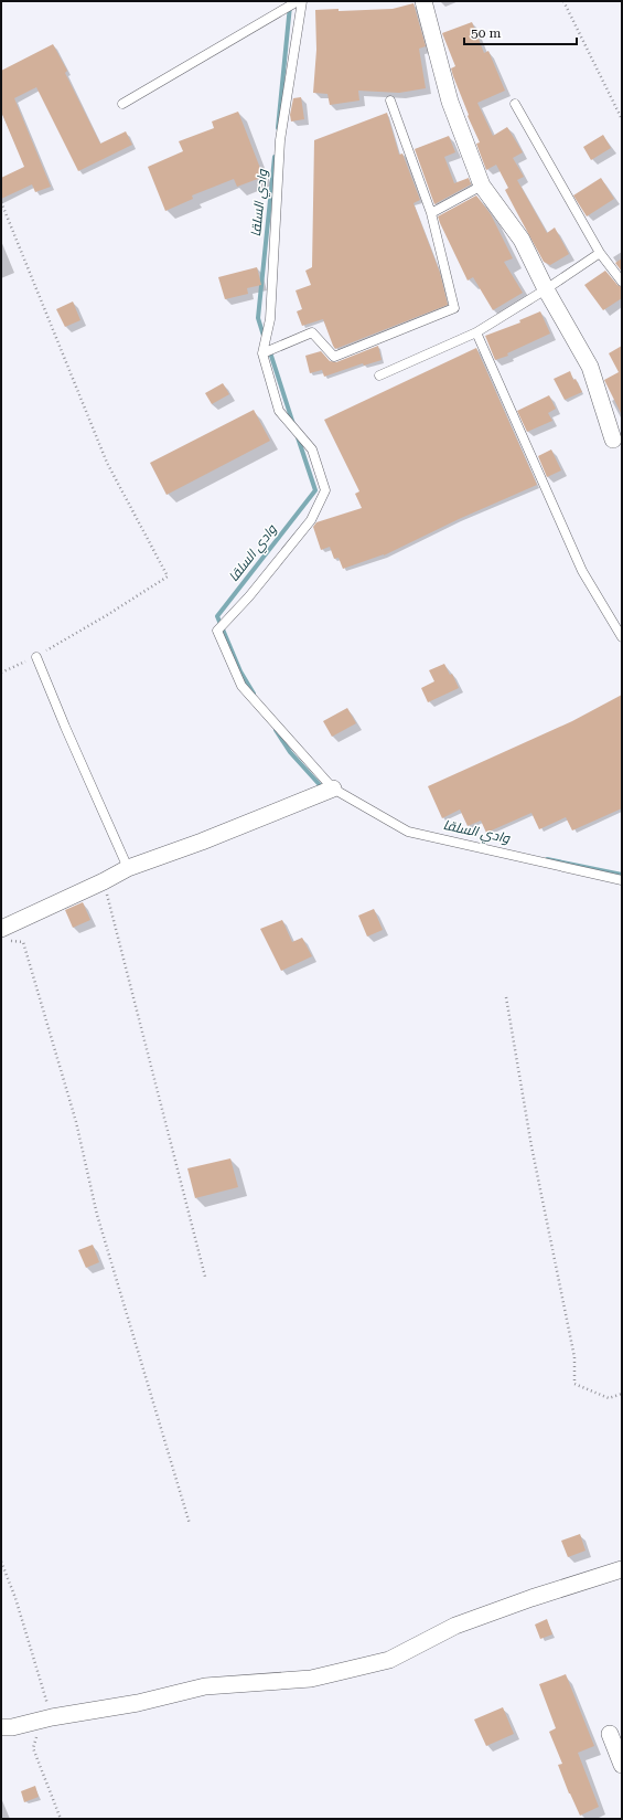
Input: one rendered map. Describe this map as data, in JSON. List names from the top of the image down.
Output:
{
  "water": ["وادي السلقا"],
  "scale_bar": "50 m"
}
